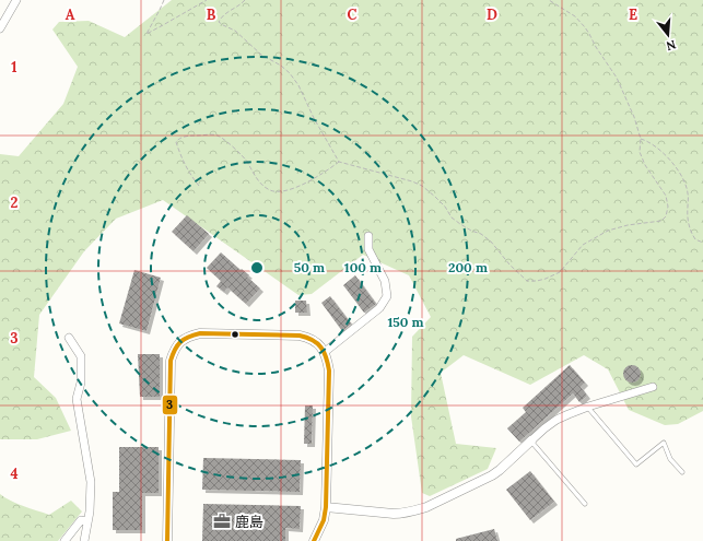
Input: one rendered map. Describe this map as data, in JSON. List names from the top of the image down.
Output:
{
  "places": {
    "office": ["鹿島"]
  },
  "lines": ["transit line 3"],
  "north": "bottom",
  "grid": {
    "columns": [
      "A",
      "B",
      "C",
      "D",
      "E"
    ],
    "rows": [
      "1",
      "2",
      "3",
      "4"
    ]
  },
  "rings": [
    "50 m",
    "100 m",
    "200 m",
    "150 m"
  ]
}
